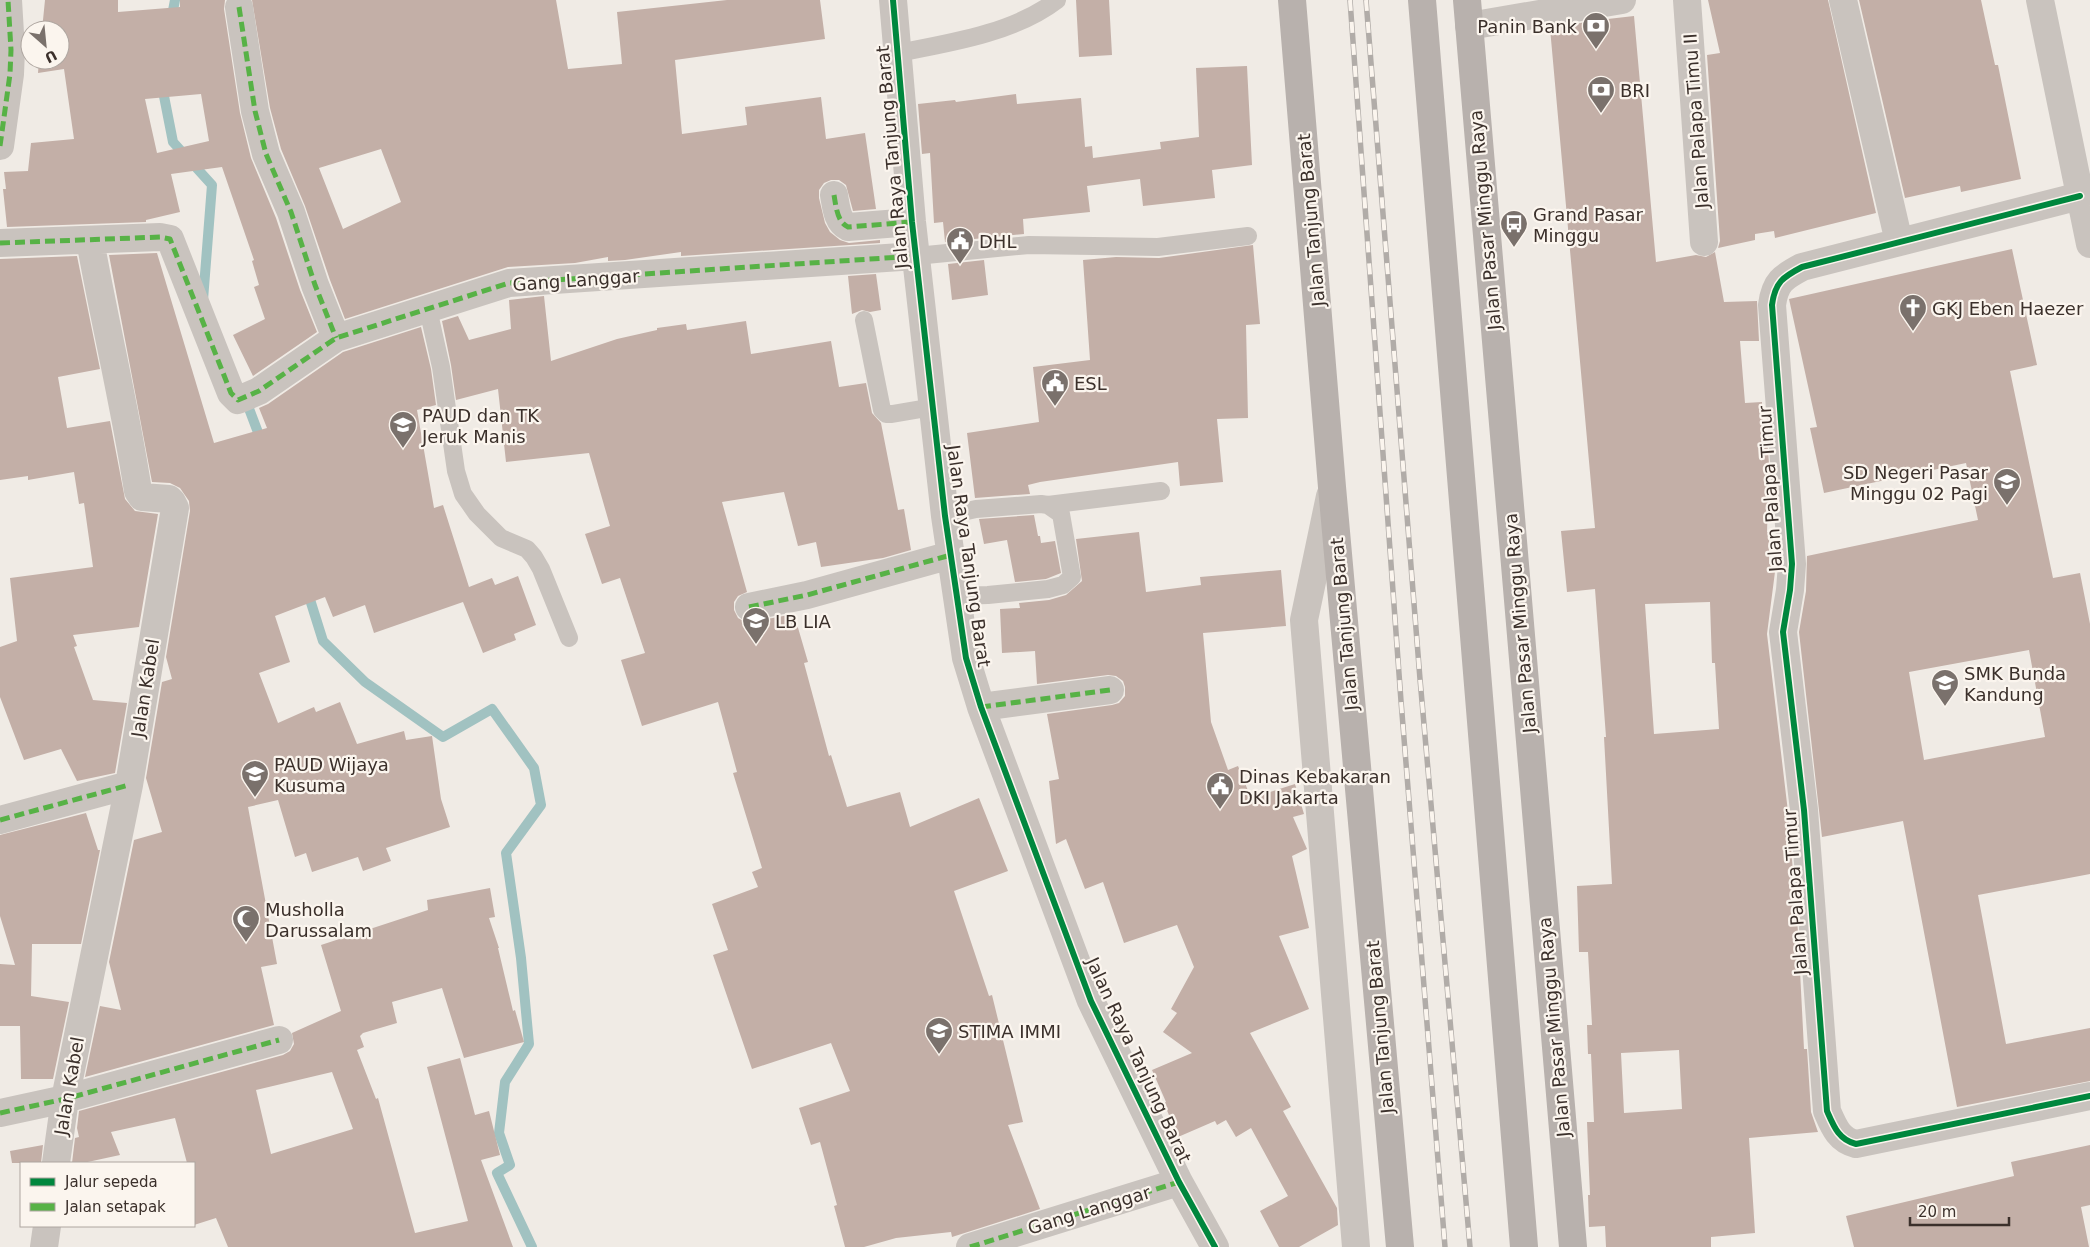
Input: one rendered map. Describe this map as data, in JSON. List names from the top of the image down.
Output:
{
  "streets": {
    "main road": ["Jalan Tanjung Barat", "Jalan Pasar Minggu Raya"],
    "street": [
      "Jalan Palapa Timu II",
      "Jalan Raya Tanjung Barat",
      "Gang Langgar",
      "Jalan Palapa Timur",
      "Jalan Kabel"
    ]
  },
  "crossings": [
    ["Jalan Raya Tanjung Barat", "Gang Langgar"],
    ["Gang Langgar", "Jalan Kabel"]
  ],
  "places": {
    "bank": ["Panin Bank", "BRI"],
    "bus stop": ["Grand Pasar Minggu"],
    "public building": ["DHL", "ESL", "Dinas Kebakaran DKI Jakarta"],
    "church": ["GKJ Eben Haezer"],
    "school or university": [
      "PAUD dan TK Jeruk Manis",
      "SD Negeri Pasar Minggu 02 Pagi",
      "LB LIA",
      "SMK Bunda Kandung",
      "PAUD Wijaya Kusuma",
      "STIMA IMMI"
    ],
    "mosque": ["Musholla Darussalam"]
  },
  "legend": ["Jalur sepeda", "Jalan setapak"],
  "scale_bar": "20 m",
  "north": "bottom right"
}
